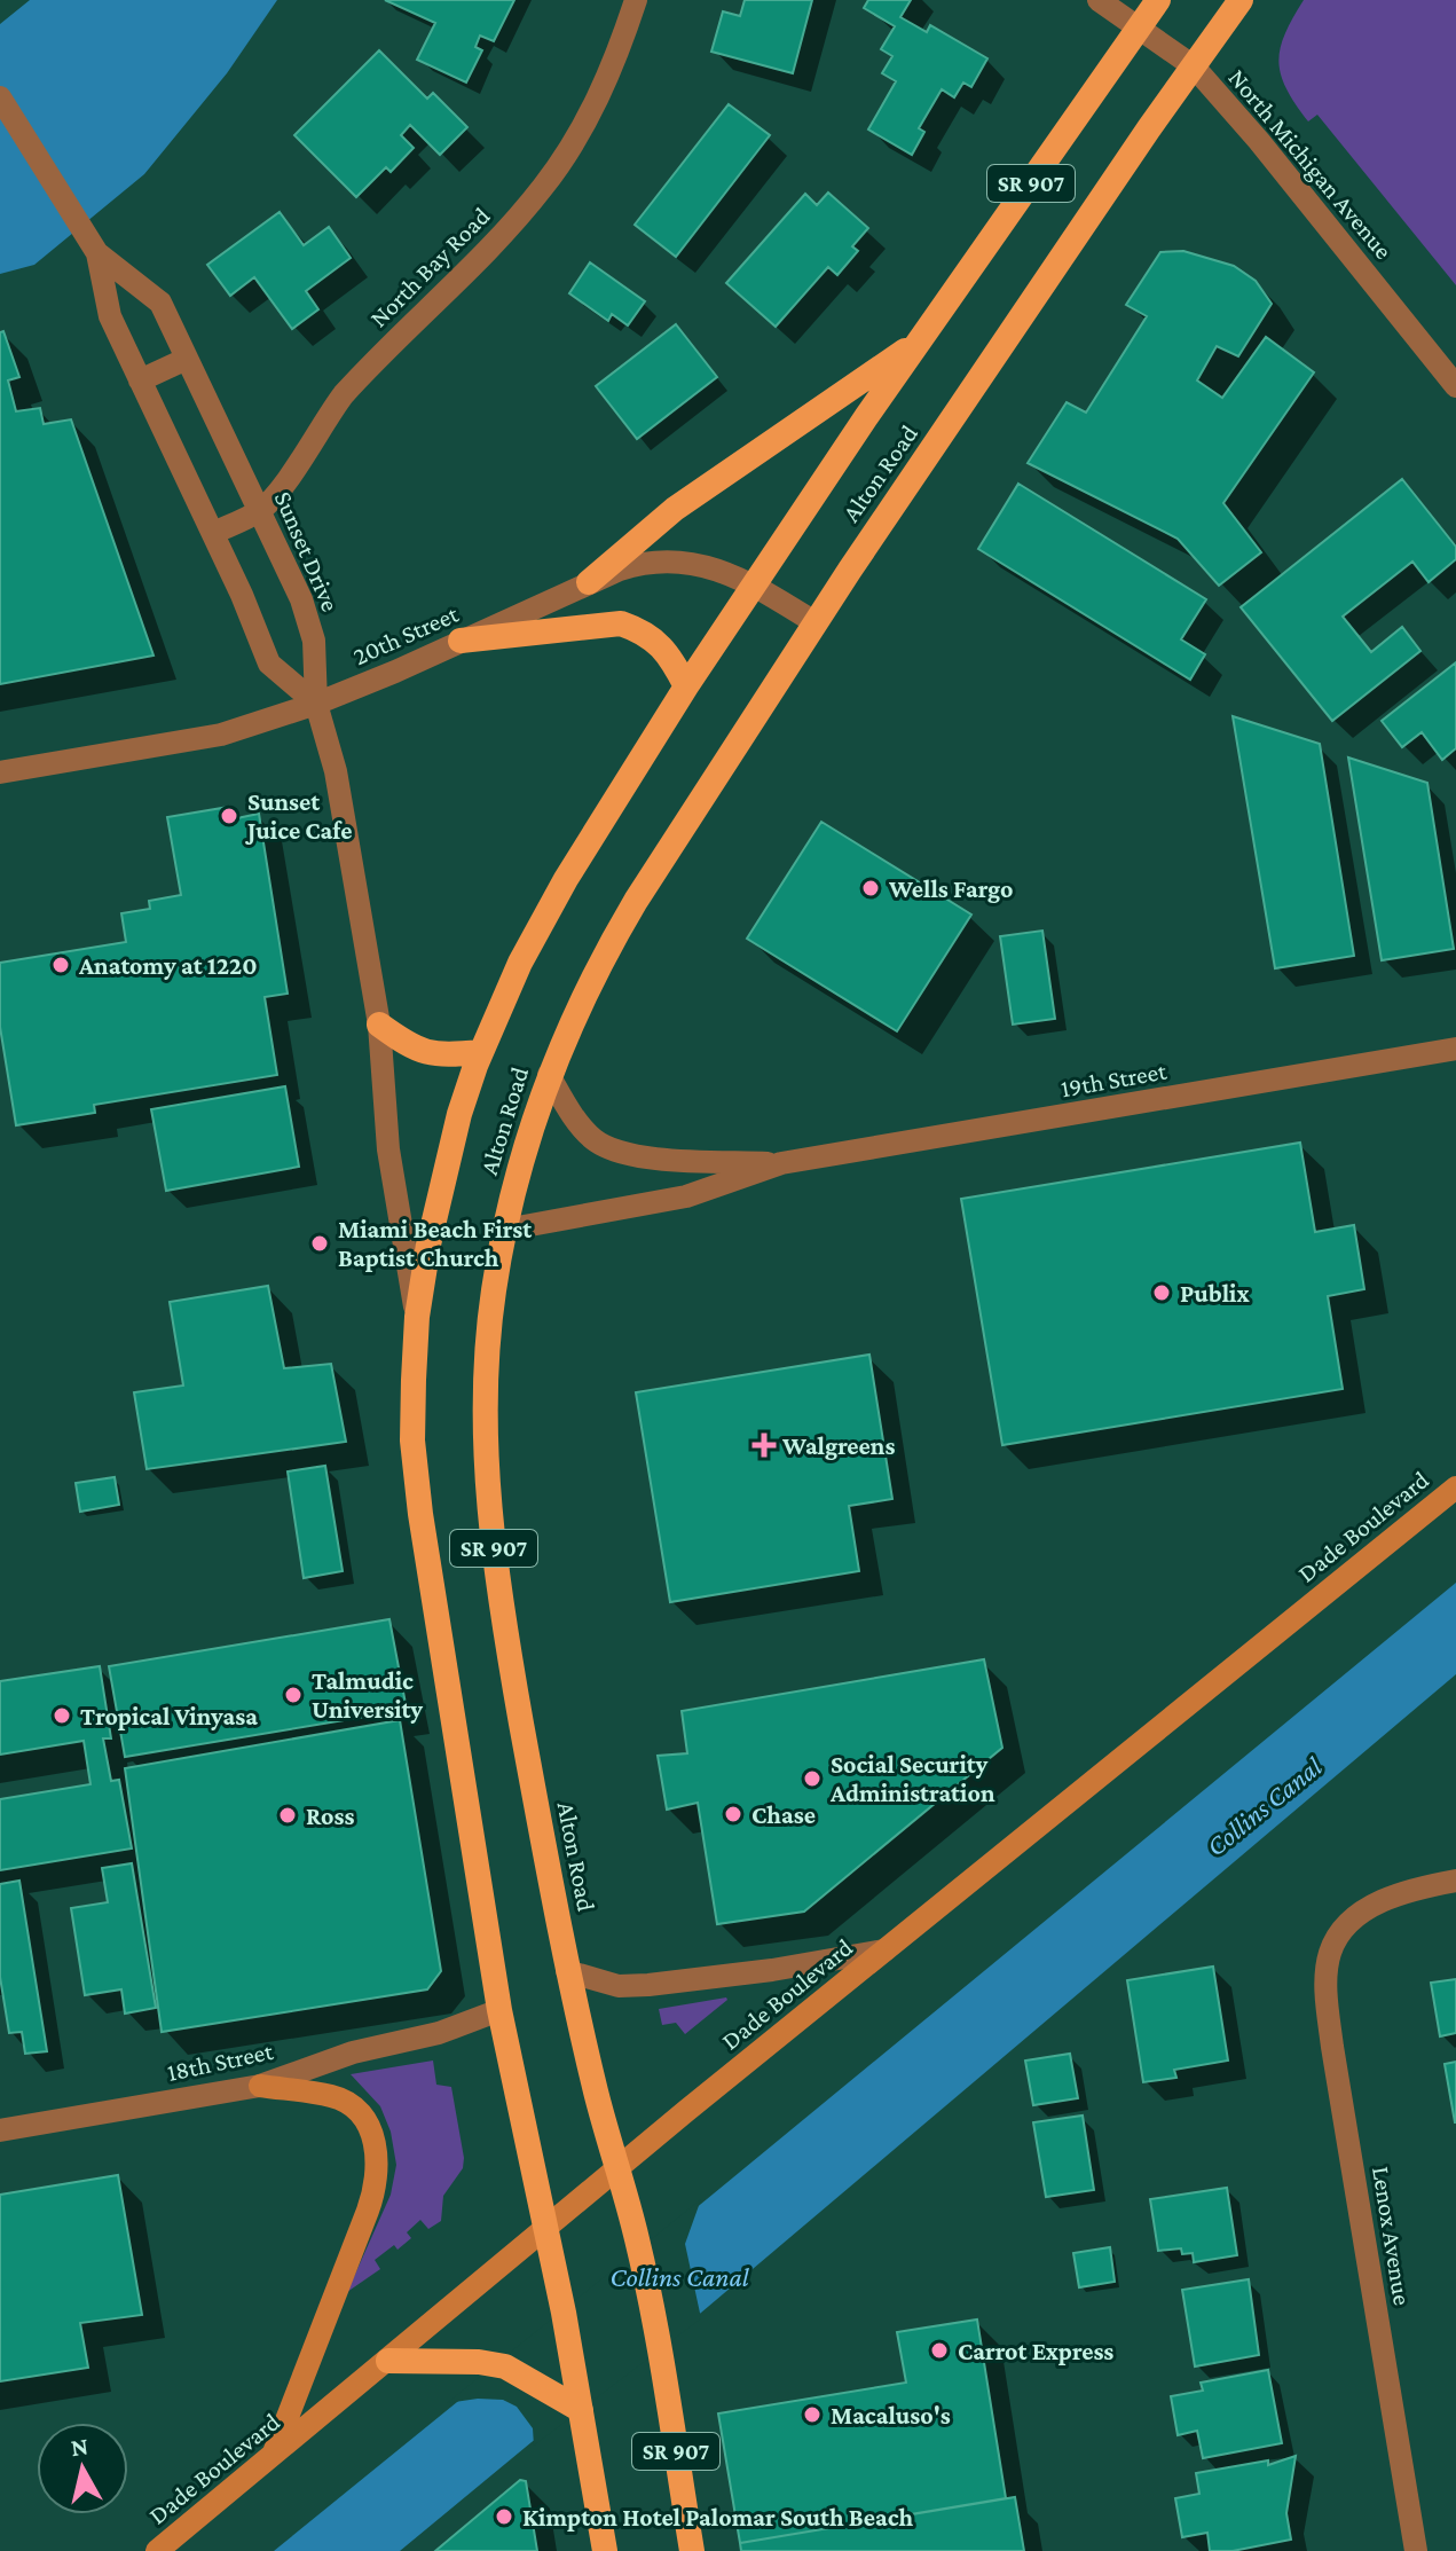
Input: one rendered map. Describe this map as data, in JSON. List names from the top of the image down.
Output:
{
  "streets": {
    "highway": ["SR 907", "Alton Road"],
    "main road": ["Dade Boulevard"],
    "street": [
      "North Michigan Avenue",
      "North Bay Road",
      "Sunset Drive",
      "20th Street",
      "19th Street",
      "18th Street",
      "Lenox Avenue"
    ]
  },
  "crossings": [
    ["North Michigan Avenue", "Alton Road"],
    ["North Bay Road", "Sunset Drive"],
    ["Alton Road", "Sunset Drive"],
    ["Alton Road", "20th Street"],
    ["Alton Road", "19th Street"],
    ["Alton Road", "Dade Boulevard"],
    ["Alton Road", "18th Street"],
    ["Sunset Drive", "20th Street"]
  ],
  "water": ["Collins Canal"],
  "places": {
    "other": [
      "Sunset Juice Cafe",
      "Wells Fargo",
      "Anatomy at 1220",
      "Miami Beach First Baptist Church",
      "Publix",
      "Talmudic University",
      "Tropical Vinyasa",
      "Social Security Administration",
      "Chase",
      "Ross",
      "Carrot Express",
      "Macaluso's",
      "Kimpton Hotel Palomar South Beach"
    ],
    "health": ["Walgreens"]
  },
  "north": "top"
}
